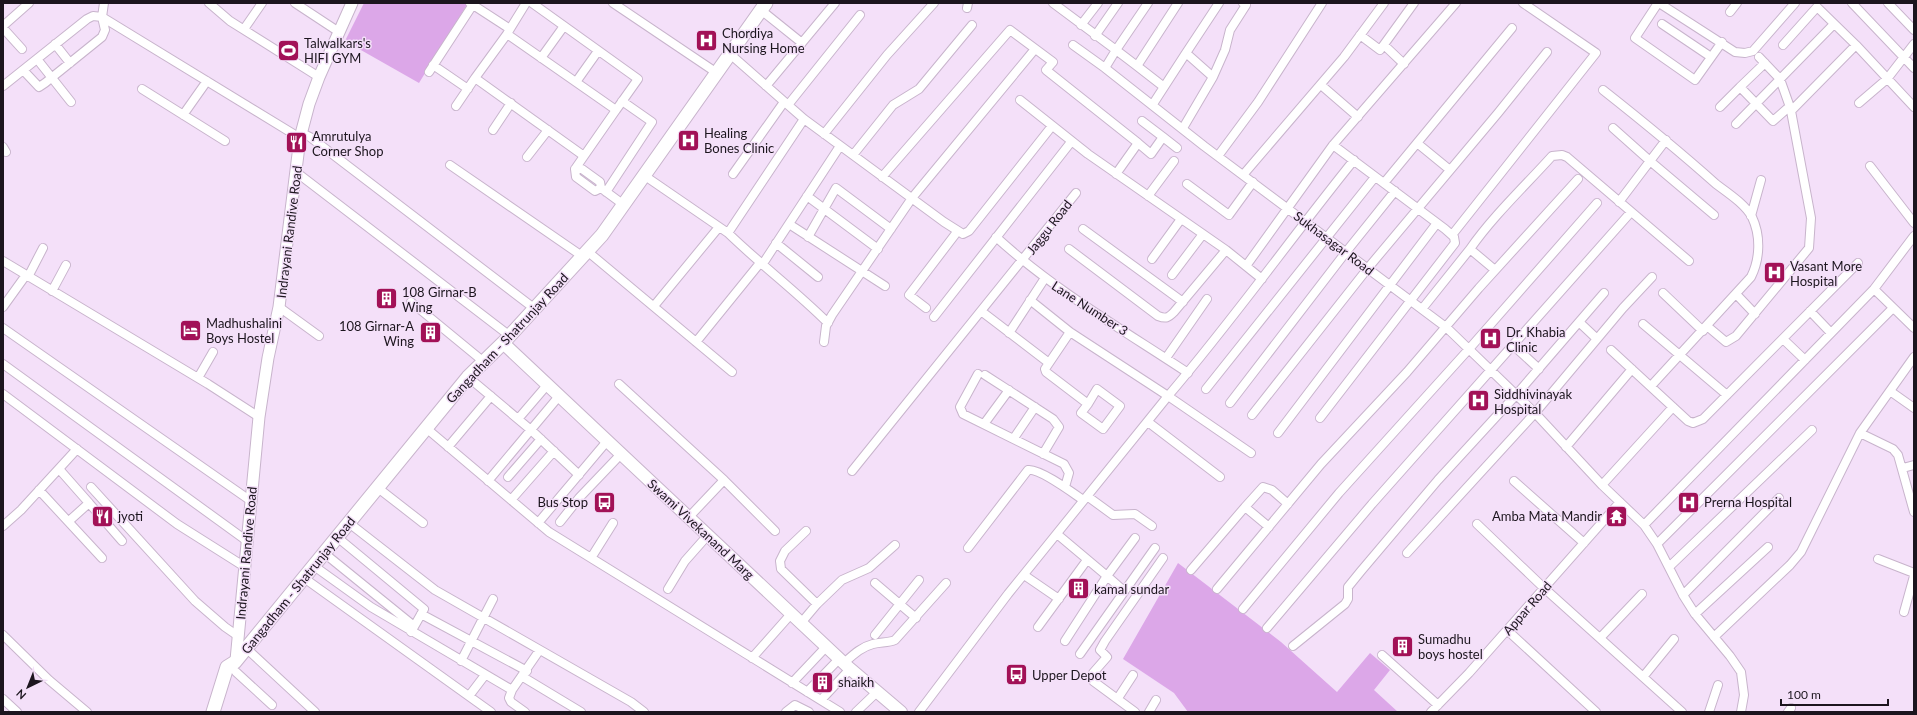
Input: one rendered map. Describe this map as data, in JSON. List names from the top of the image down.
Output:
{
  "streets": {
    "main road": ["Gangadham - Shatrunjay Road", "Swami Vivekanand Marg"],
    "street": [
      "Jaggu Road",
      "Indrayani Randive Road",
      "Sukhasagar Road",
      "Lane Number 3",
      "Appar Road"
    ]
  },
  "crossings": [
    ["Jaggu Road", "Lane Number 3"],
    ["Indrayani Randive Road", "Gangadham - Shatrunjay Road"],
    ["Sukhasagar Road", "Appar Road"],
    ["Gangadham - Shatrunjay Road", "Swami Vivekanand Marg"]
  ],
  "places": {
    "hospital": [
      "Chordiya Nursing Home",
      "Healing Bones Clinic",
      "Vasant More Hospital",
      "Dr. Khabia Clinic",
      "Siddhivinayak Hospital",
      "Prerna Hospital"
    ],
    "sports": ["Talwalkars's HIFI GYM"],
    "restaurant": ["Amrutulya Corner Shop", "jyoti"],
    "building": [
      "108 Girnar-B Wing",
      "108 Girnar-A Wing",
      "kamal sundar",
      "Sumadhu boys hostel",
      "shaikh"
    ],
    "hotel": ["Madhushalini Boys Hostel"],
    "bus stop": ["Bus Stop", "Upper Depot"],
    "temple": ["Amba Mata Mandir"]
  },
  "scale_bar": "100 m",
  "north": "bottom left"
}
